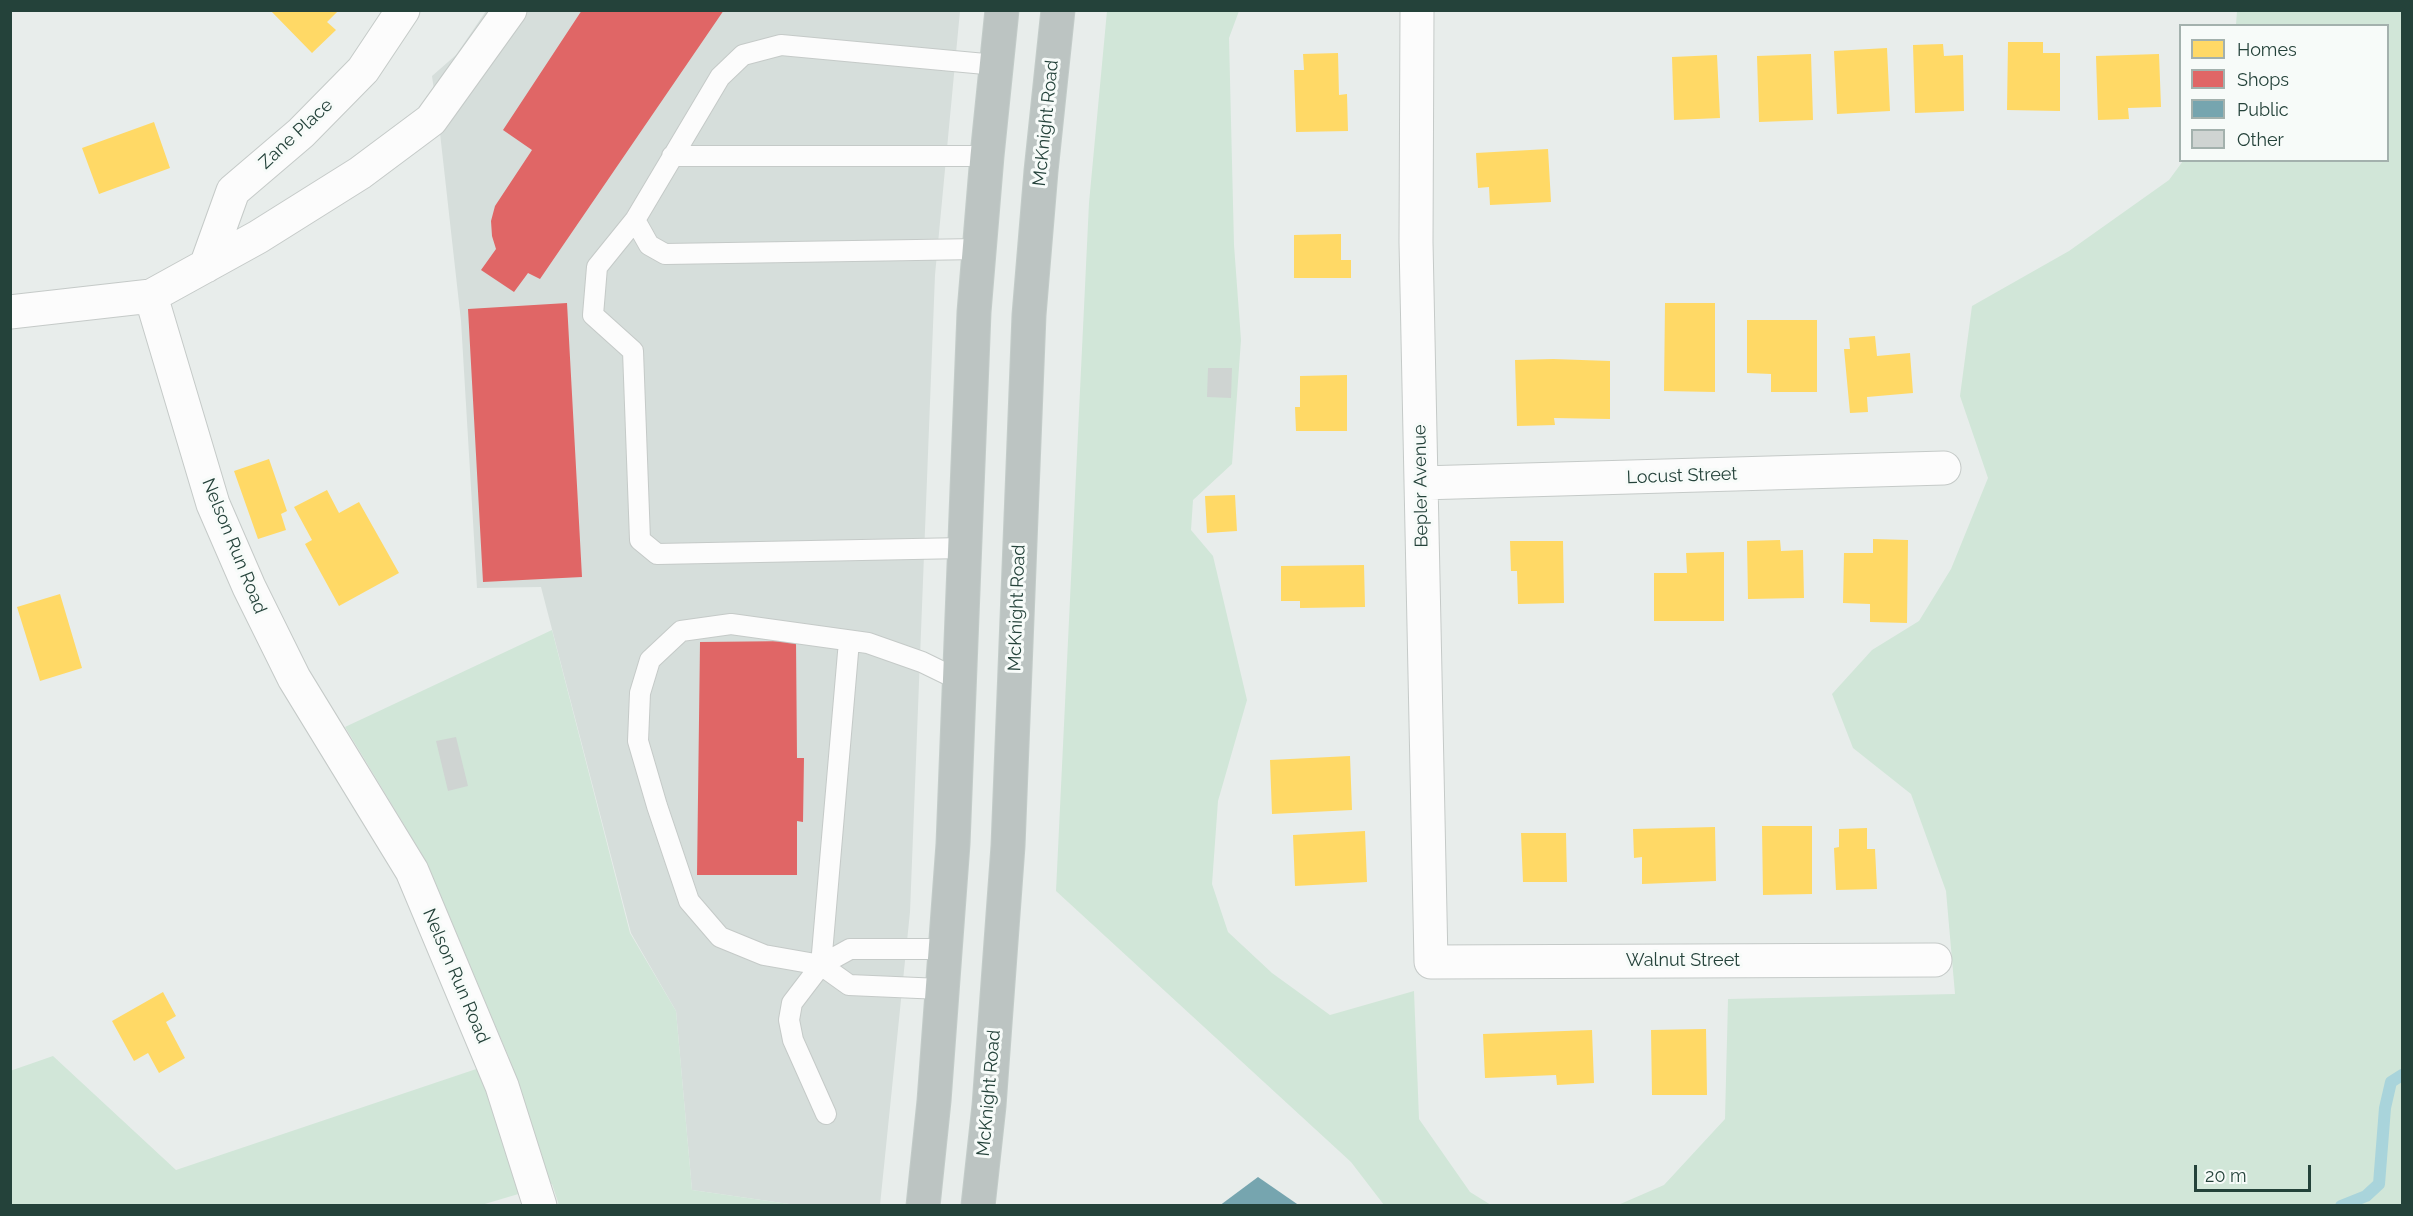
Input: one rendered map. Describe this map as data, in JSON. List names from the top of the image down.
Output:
{
  "streets": {
    "highway": ["McKnight Road"],
    "street": [
      "Zane Place",
      "Locust Street",
      "Bepler Avenue",
      "Nelson Run Road",
      "Walnut Street"
    ]
  },
  "crossings": [
    ["Locust Street", "Bepler Avenue"],
    ["Bepler Avenue", "Walnut Street"]
  ],
  "legend": [
    "Homes",
    "Shops",
    "Public",
    "Other"
  ],
  "scale_bar": "20 m"
}
